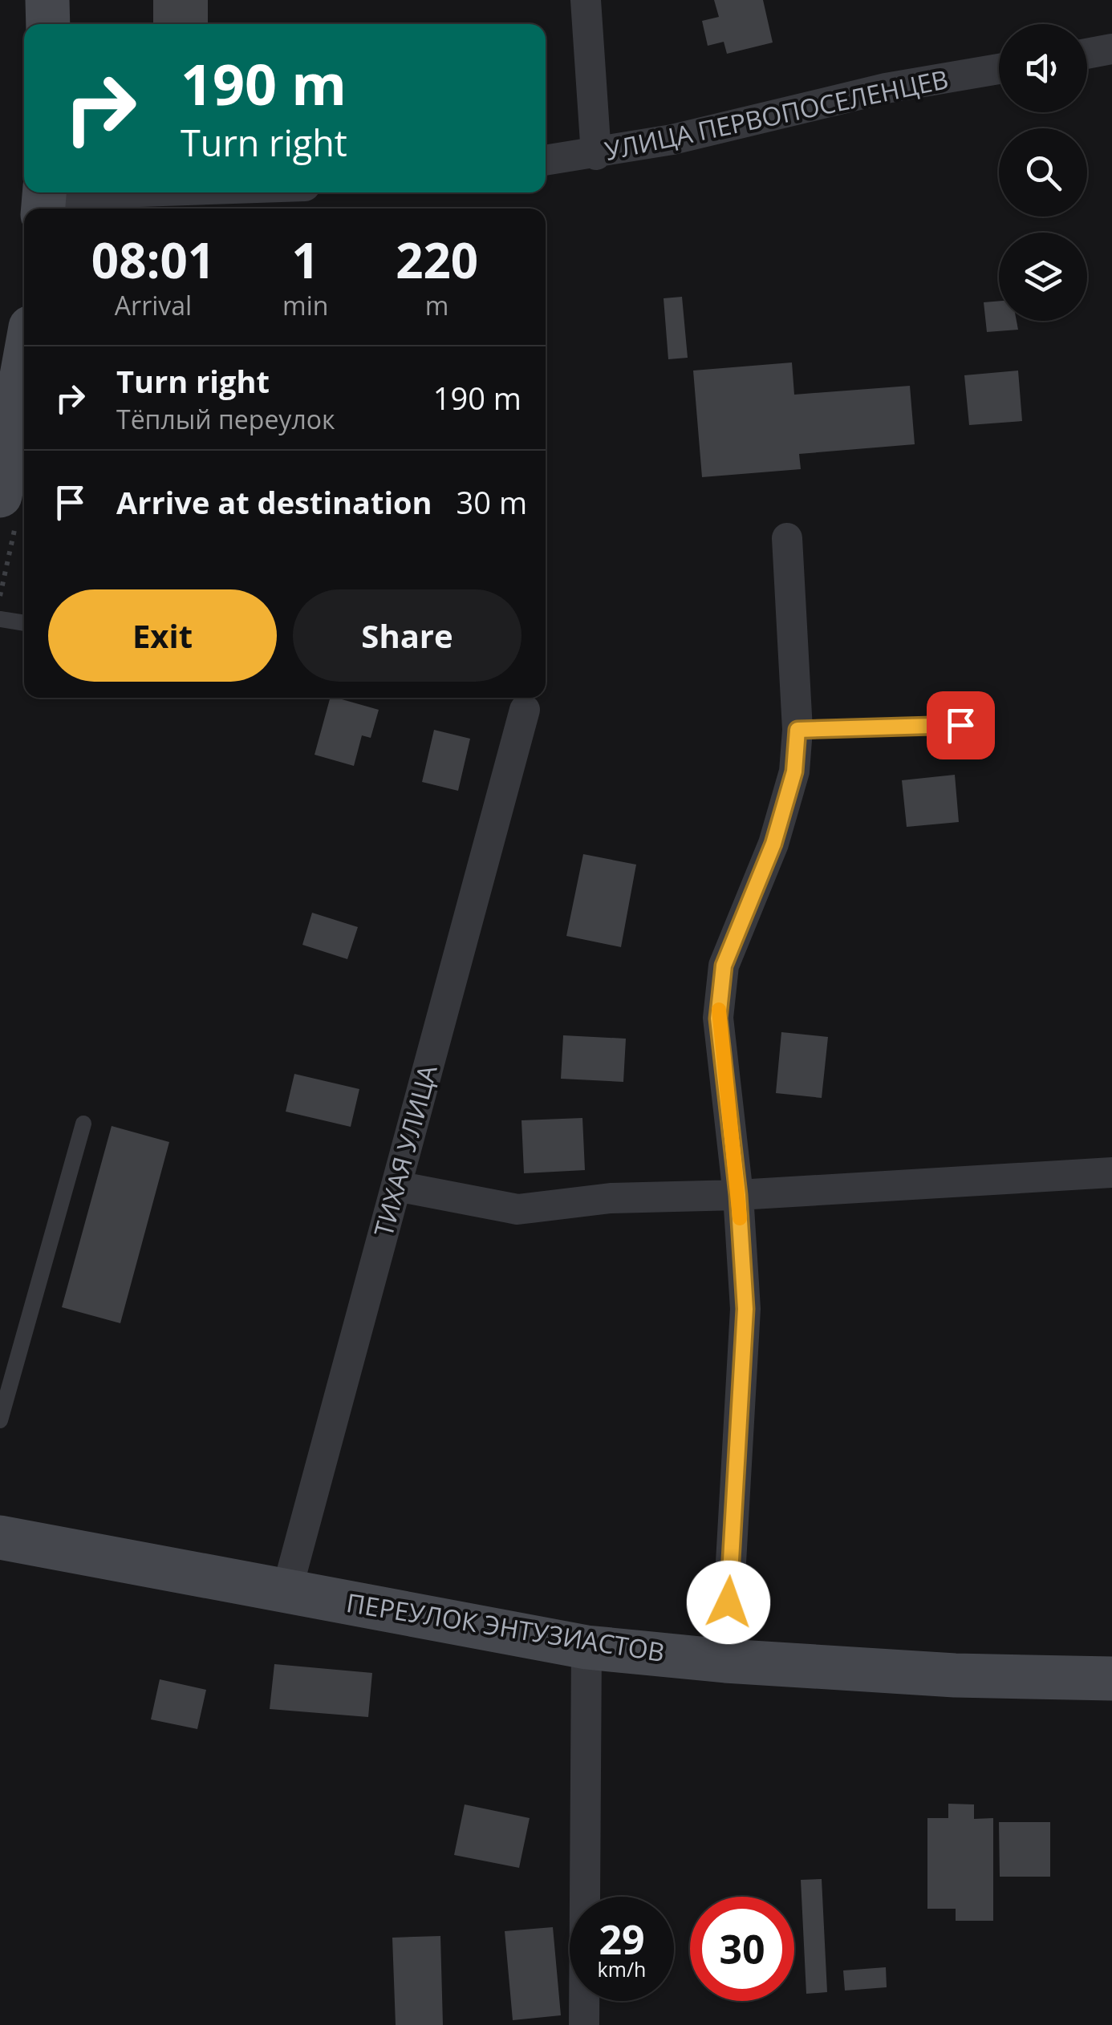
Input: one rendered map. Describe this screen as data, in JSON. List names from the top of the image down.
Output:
{
  "streets": {
    "main road": ["ПЕРЕУЛОК ЭНТУЗИАСТОВ"],
    "street": ["УЛИЦА ПЕРВОПОСЕЛЕНЦЕВ", "ТИХАЯ УЛИЦА"]
  },
  "crossings": [
    ["ТИХАЯ УЛИЦА", "ПЕРЕУЛОК ЭНТУЗИАСТОВ"]
  ],
  "page": {
    "turn": ["190 m", "Turn right"],
    "eta": [
      "08:01",
      "Arrival",
      "1",
      "min",
      "220",
      "m"
    ],
    "list": [
      {
        "name": "Turn right",
        "note": "Тёплый переулок",
        "value": "190 m"
      },
      {
        "name": "Arrive at destination",
        "value": "30 m"
      }
    ],
    "buttons": ["Exit", "Share"],
    "speed": "29 km/h",
    "limit": "30"
  }
}
